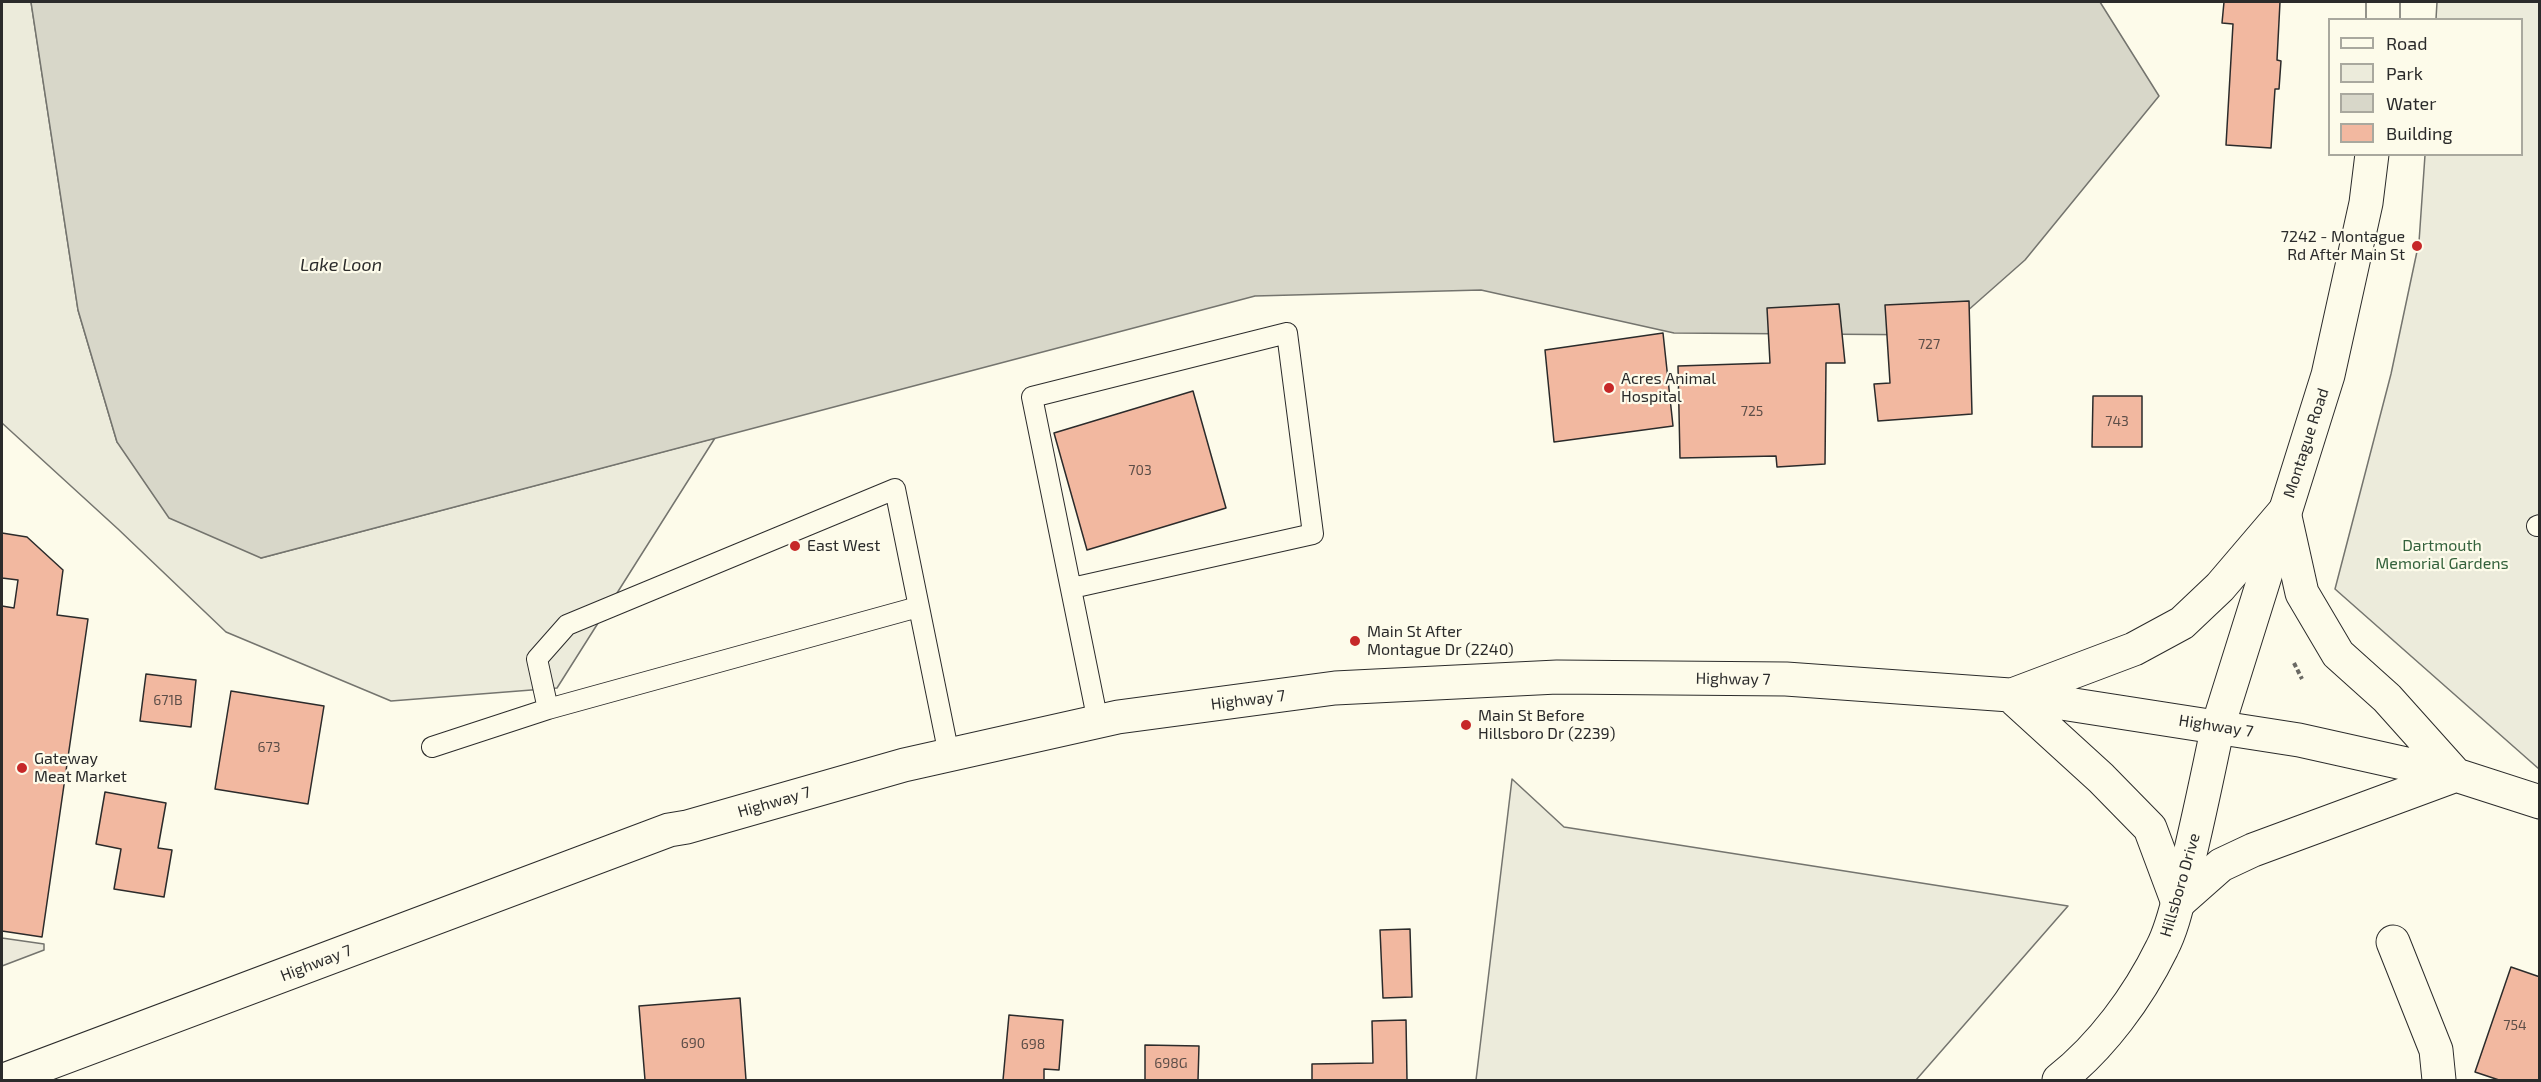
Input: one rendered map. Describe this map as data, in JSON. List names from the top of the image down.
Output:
{
  "streets": {
    "main road": ["Montague Road", "Highway 7", "Hillsboro Drive"]
  },
  "crossings": [
    ["Montague Road", "Highway 7"],
    ["Montague Road", "Hillsboro Drive"],
    ["Highway 7", "Hillsboro Drive"]
  ],
  "water": ["Lake Loon"],
  "parks": ["Dartmouth Memorial Gardens"],
  "places": [
    "7242 - Montague Rd After Main St",
    "Acres Animal Hospital",
    "East West",
    "Main St After Montague Dr (2240)",
    "Main St Before Hillsboro Dr (2239)",
    "Gateway Meat Market"
  ],
  "house_numbers": [
    "727",
    "725",
    "743",
    "703",
    "671B",
    "673",
    "754",
    "690",
    "698",
    "698G"
  ],
  "legend": [
    "Road",
    "Park",
    "Water",
    "Building"
  ]
}
